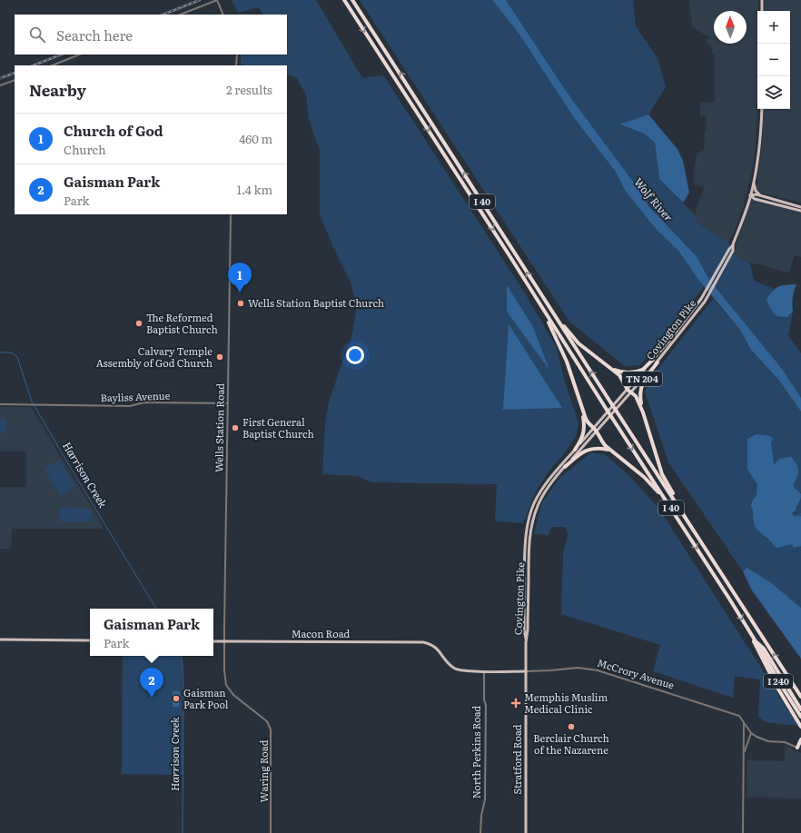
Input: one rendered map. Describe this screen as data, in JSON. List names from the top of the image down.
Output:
{
  "streets": {
    "highway": ["I 40", "I 240"],
    "main road": [
      "Covington Pike",
      "TN 204",
      "Macon Road",
      "McCrory Avenue",
      "Stratford Road"
    ],
    "street": [
      "Bayliss Avenue",
      "Wells Station Road",
      "North Perkins Road",
      "Waring Road"
    ]
  },
  "crossings": [
    ["I 40", "I 240"],
    ["Covington Pike", "Stratford Road"],
    ["Bayliss Avenue", "Wells Station Road"],
    ["Wells Station Road", "Macon Road"],
    ["Wells Station Road", "Waring Road"],
    ["Macon Road", "McCrory Avenue"],
    ["Macon Road", "Waring Road"],
    ["McCrory Avenue", "North Perkins Road"],
    ["McCrory Avenue", "Stratford Road"]
  ],
  "water": ["Wolf River", "Harrison Creek"],
  "places": {
    "other": [
      "Wells Station Baptist Church",
      "The Reformed Baptist Church",
      "Calvary Temple Assembly of God Church",
      "First General Baptist Church",
      "Gaisman Park Pool",
      "Berclair Church of the Nazarene"
    ],
    "health": ["Memphis Muslim Medical Clinic"]
  },
  "north": "top",
  "page": {
    "map_buttons": ["+", "−"],
    "search": "Search here",
    "heading": ["Nearby", "2 results"],
    "list": [
      {
        "mark": "1",
        "name": "Church of God",
        "note": "Church",
        "value": "460 m"
      },
      {
        "mark": "2",
        "name": "Gaisman Park",
        "note": "Park",
        "value": "1.4 km"
      }
    ],
    "pins": ["1", "2"],
    "popup": ["Gaisman Park", "Park"]
  }
}
